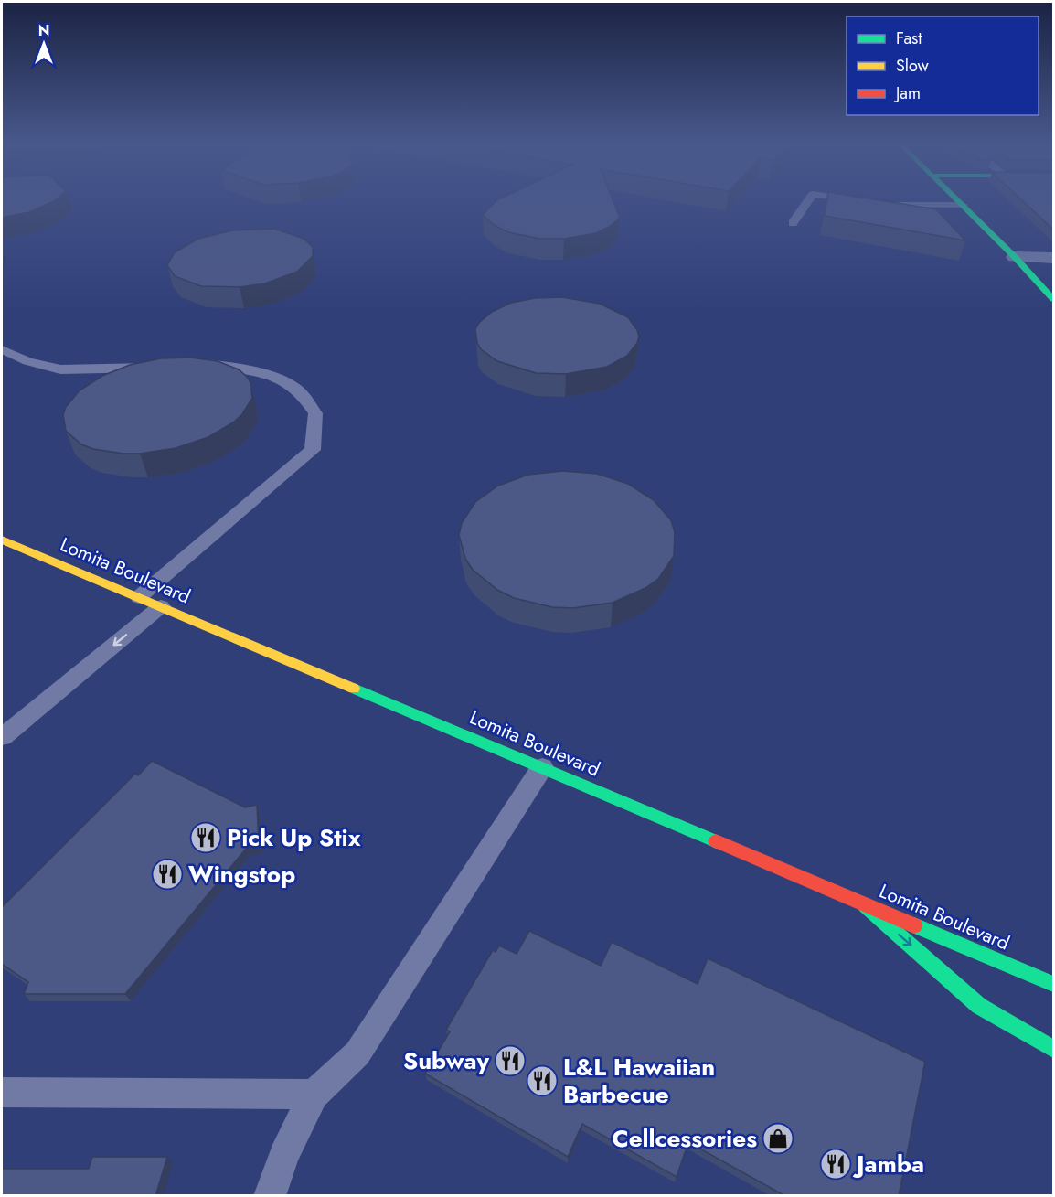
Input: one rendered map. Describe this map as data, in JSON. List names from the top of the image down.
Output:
{
  "streets": {
    "main road": ["Lomita Boulevard"]
  },
  "places": {
    "restaurant": [
      "Pick Up Stix",
      "Wingstop",
      "Subway",
      "L&L Hawaiian Barbecue",
      "Jamba"
    ],
    "shop": ["Cellcessories"]
  },
  "legend": ["Fast", "Slow", "Jam"],
  "north": "top"
}
